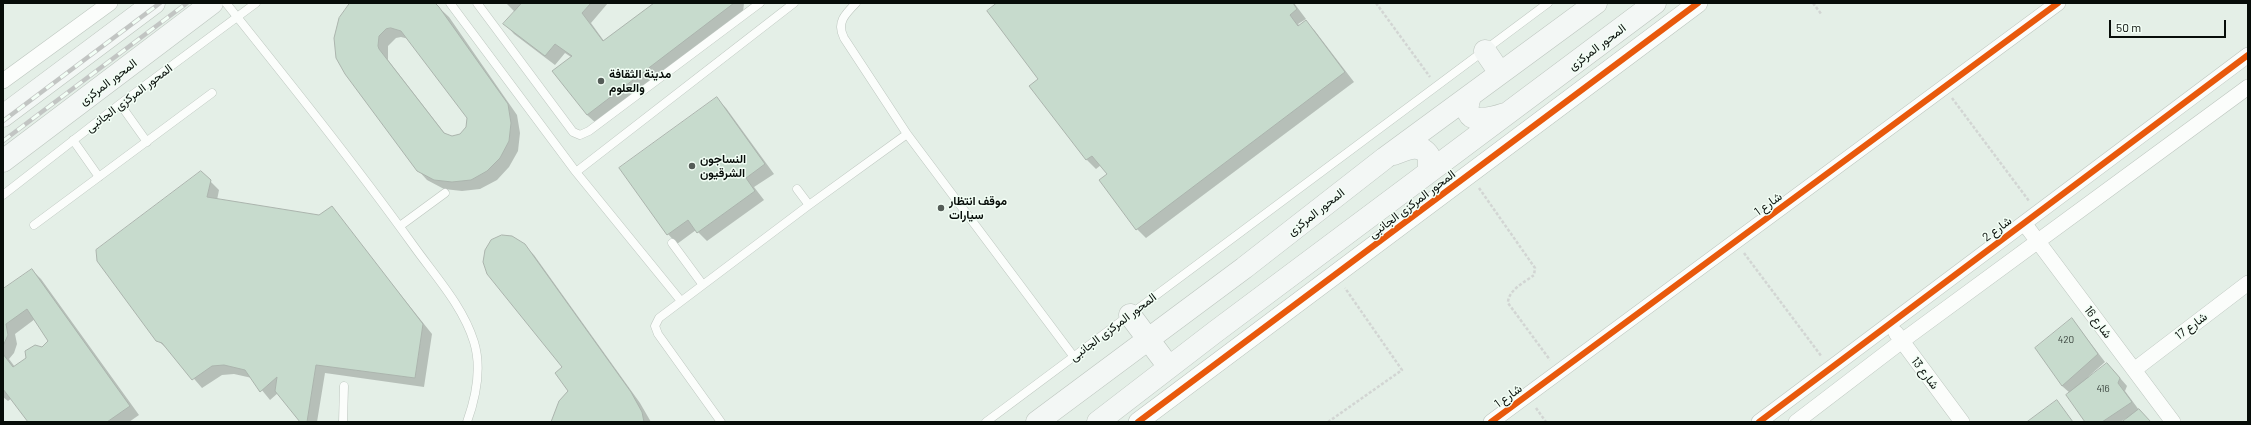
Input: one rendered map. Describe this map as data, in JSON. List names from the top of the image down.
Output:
{
  "streets": {
    "main road": ["المحور المركزى"],
    "street": [
      "المحور المركزى الجانبى",
      "شارع 1",
      "شارع 2",
      "شارع 16",
      "شارع 17",
      "شارع 13"
    ]
  },
  "crossings": [
    ["شارع 2", "شارع 16"],
    ["شارع 2", "شارع 13"],
    ["شارع 16", "شارع 17"]
  ],
  "places": ["مدينة الثقافة والعلوم", "النساجون الشرقيون", "موقف انتظار سيارات"],
  "house_numbers": ["420", "416"],
  "scale_bar": "50 m"
}
